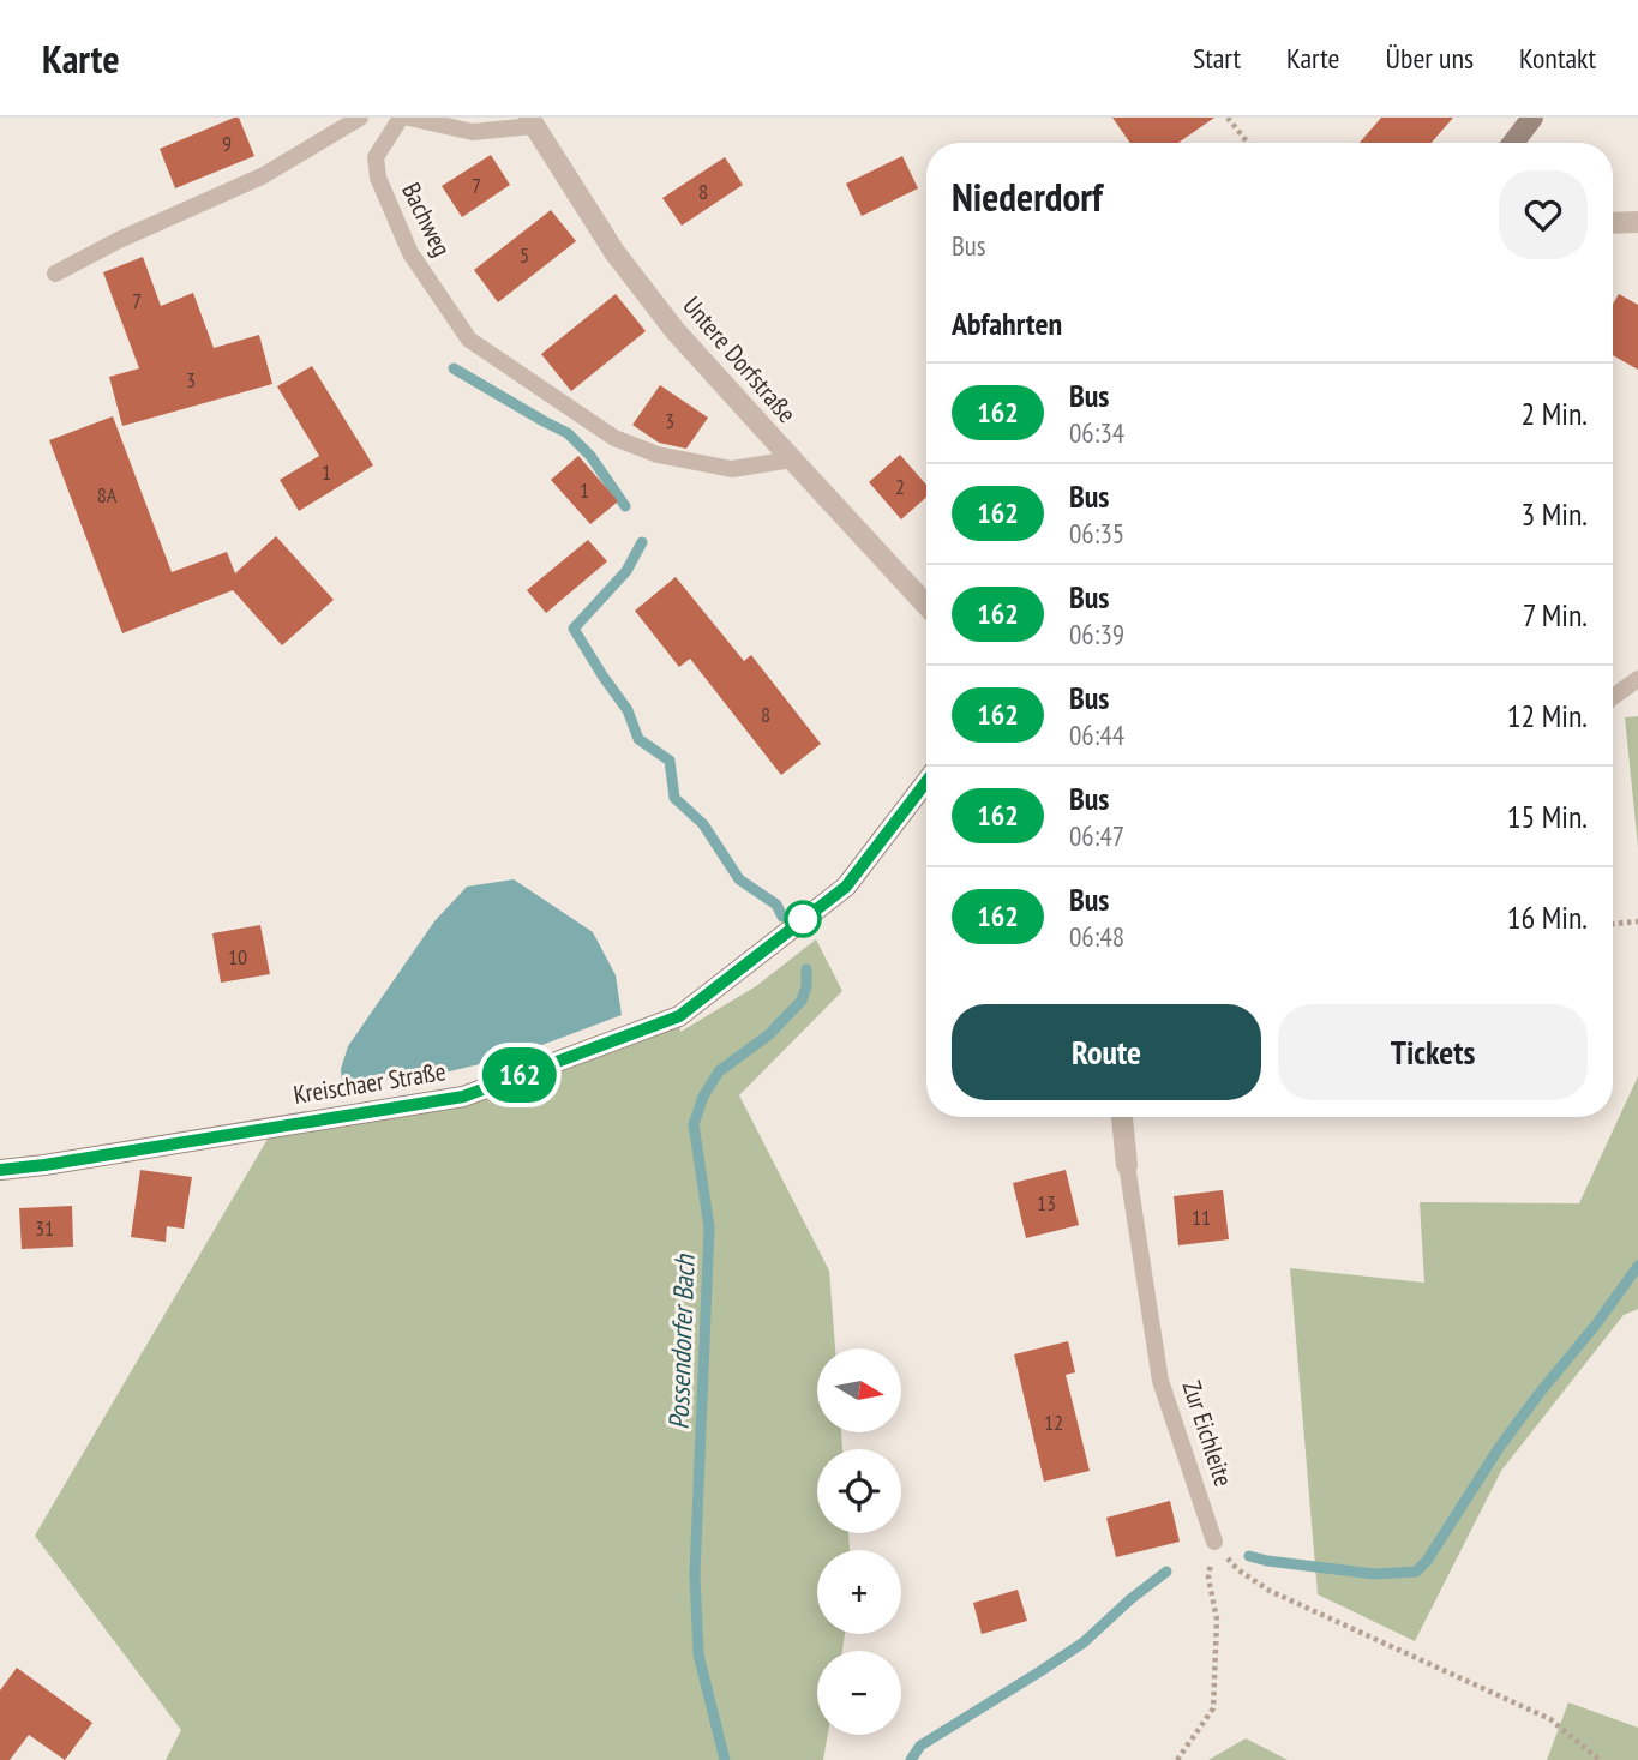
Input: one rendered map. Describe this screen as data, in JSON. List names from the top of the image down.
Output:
{
  "streets": {
    "main road": ["Kreischaer Straße"],
    "street": ["Untere Dorfstraße", "Zur Eichleite"],
    "lane": ["Bachweg"]
  },
  "crossings": [
    ["Bachweg", "Untere Dorfstraße"]
  ],
  "water": ["Possendorfer Bach"],
  "lines": ["bus line 162"],
  "house_numbers": [
    "9",
    "7",
    "8",
    "5",
    "7",
    "3",
    "3",
    "1",
    "2",
    "1",
    "8A",
    "8",
    "10",
    "13",
    "11",
    "31",
    "12"
  ],
  "north": "right",
  "page": {
    "header": "Karte",
    "nav": [
      "Start",
      "Karte",
      "Über uns",
      "Kontakt"
    ],
    "on_map": "162",
    "heading": [
      ["Niederdorf", "Bus"],
      "Abfahrten"
    ],
    "list": [
      {
        "mark": "162",
        "name": "Bus",
        "note": "06:34",
        "value": "2 Min."
      },
      {
        "mark": "162",
        "name": "Bus",
        "note": "06:35",
        "value": "3 Min."
      },
      {
        "mark": "162",
        "name": "Bus",
        "note": "06:39",
        "value": "7 Min."
      },
      {
        "mark": "162",
        "name": "Bus",
        "note": "06:44",
        "value": "12 Min."
      },
      {
        "mark": "162",
        "name": "Bus",
        "note": "06:47",
        "value": "15 Min."
      },
      {
        "mark": "162",
        "name": "Bus",
        "note": "06:48",
        "value": "16 Min."
      }
    ],
    "buttons": ["Route", "Tickets"],
    "map_buttons": ["+", "−"]
  }
}
